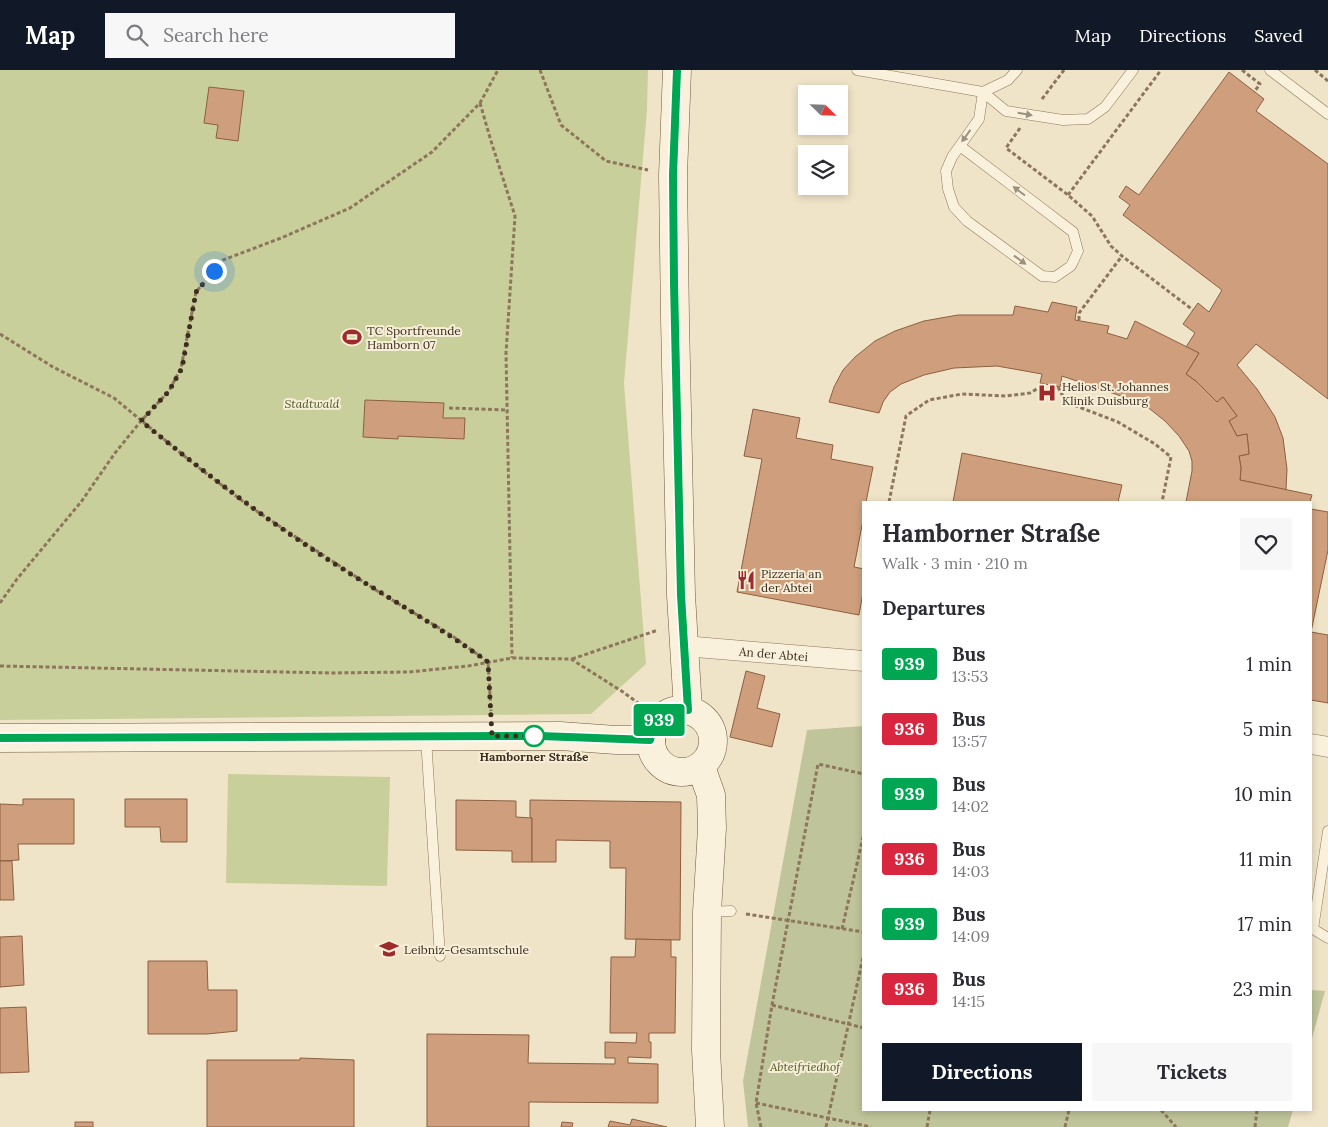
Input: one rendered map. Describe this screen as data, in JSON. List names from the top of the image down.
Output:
{
  "streets": {
    "street": ["An der Abtei"]
  },
  "parks": ["Stadtwald", "Abteifriedhof"],
  "places": {
    "sports": ["TC Sportfreunde Hamborn 07"],
    "hospital": ["Helios St. Johannes Klinik Duisburg"],
    "restaurant": ["Pizzeria an der Abtei"],
    "other": ["Hamborner Straße"],
    "school or university": ["Leibniz-Gesamtschule"]
  },
  "lines": ["bus line 939"],
  "north": "bottom right",
  "page": {
    "header": "Map",
    "search": "Search here",
    "nav": ["Map", "Directions", "Saved"],
    "on_map": "939",
    "heading": [
      ["Hamborner Straße", "Walk · 3 min · 210 m"],
      "Departures"
    ],
    "list": [
      {
        "mark": "939",
        "name": "Bus",
        "note": "13:53",
        "value": "1 min"
      },
      {
        "mark": "936",
        "name": "Bus",
        "note": "13:57",
        "value": "5 min"
      },
      {
        "mark": "939",
        "name": "Bus",
        "note": "14:02",
        "value": "10 min"
      },
      {
        "mark": "936",
        "name": "Bus",
        "note": "14:03",
        "value": "11 min"
      },
      {
        "mark": "939",
        "name": "Bus",
        "note": "14:09",
        "value": "17 min"
      },
      {
        "mark": "936",
        "name": "Bus",
        "note": "14:15",
        "value": "23 min"
      }
    ],
    "buttons": ["Directions", "Tickets"]
  }
}
